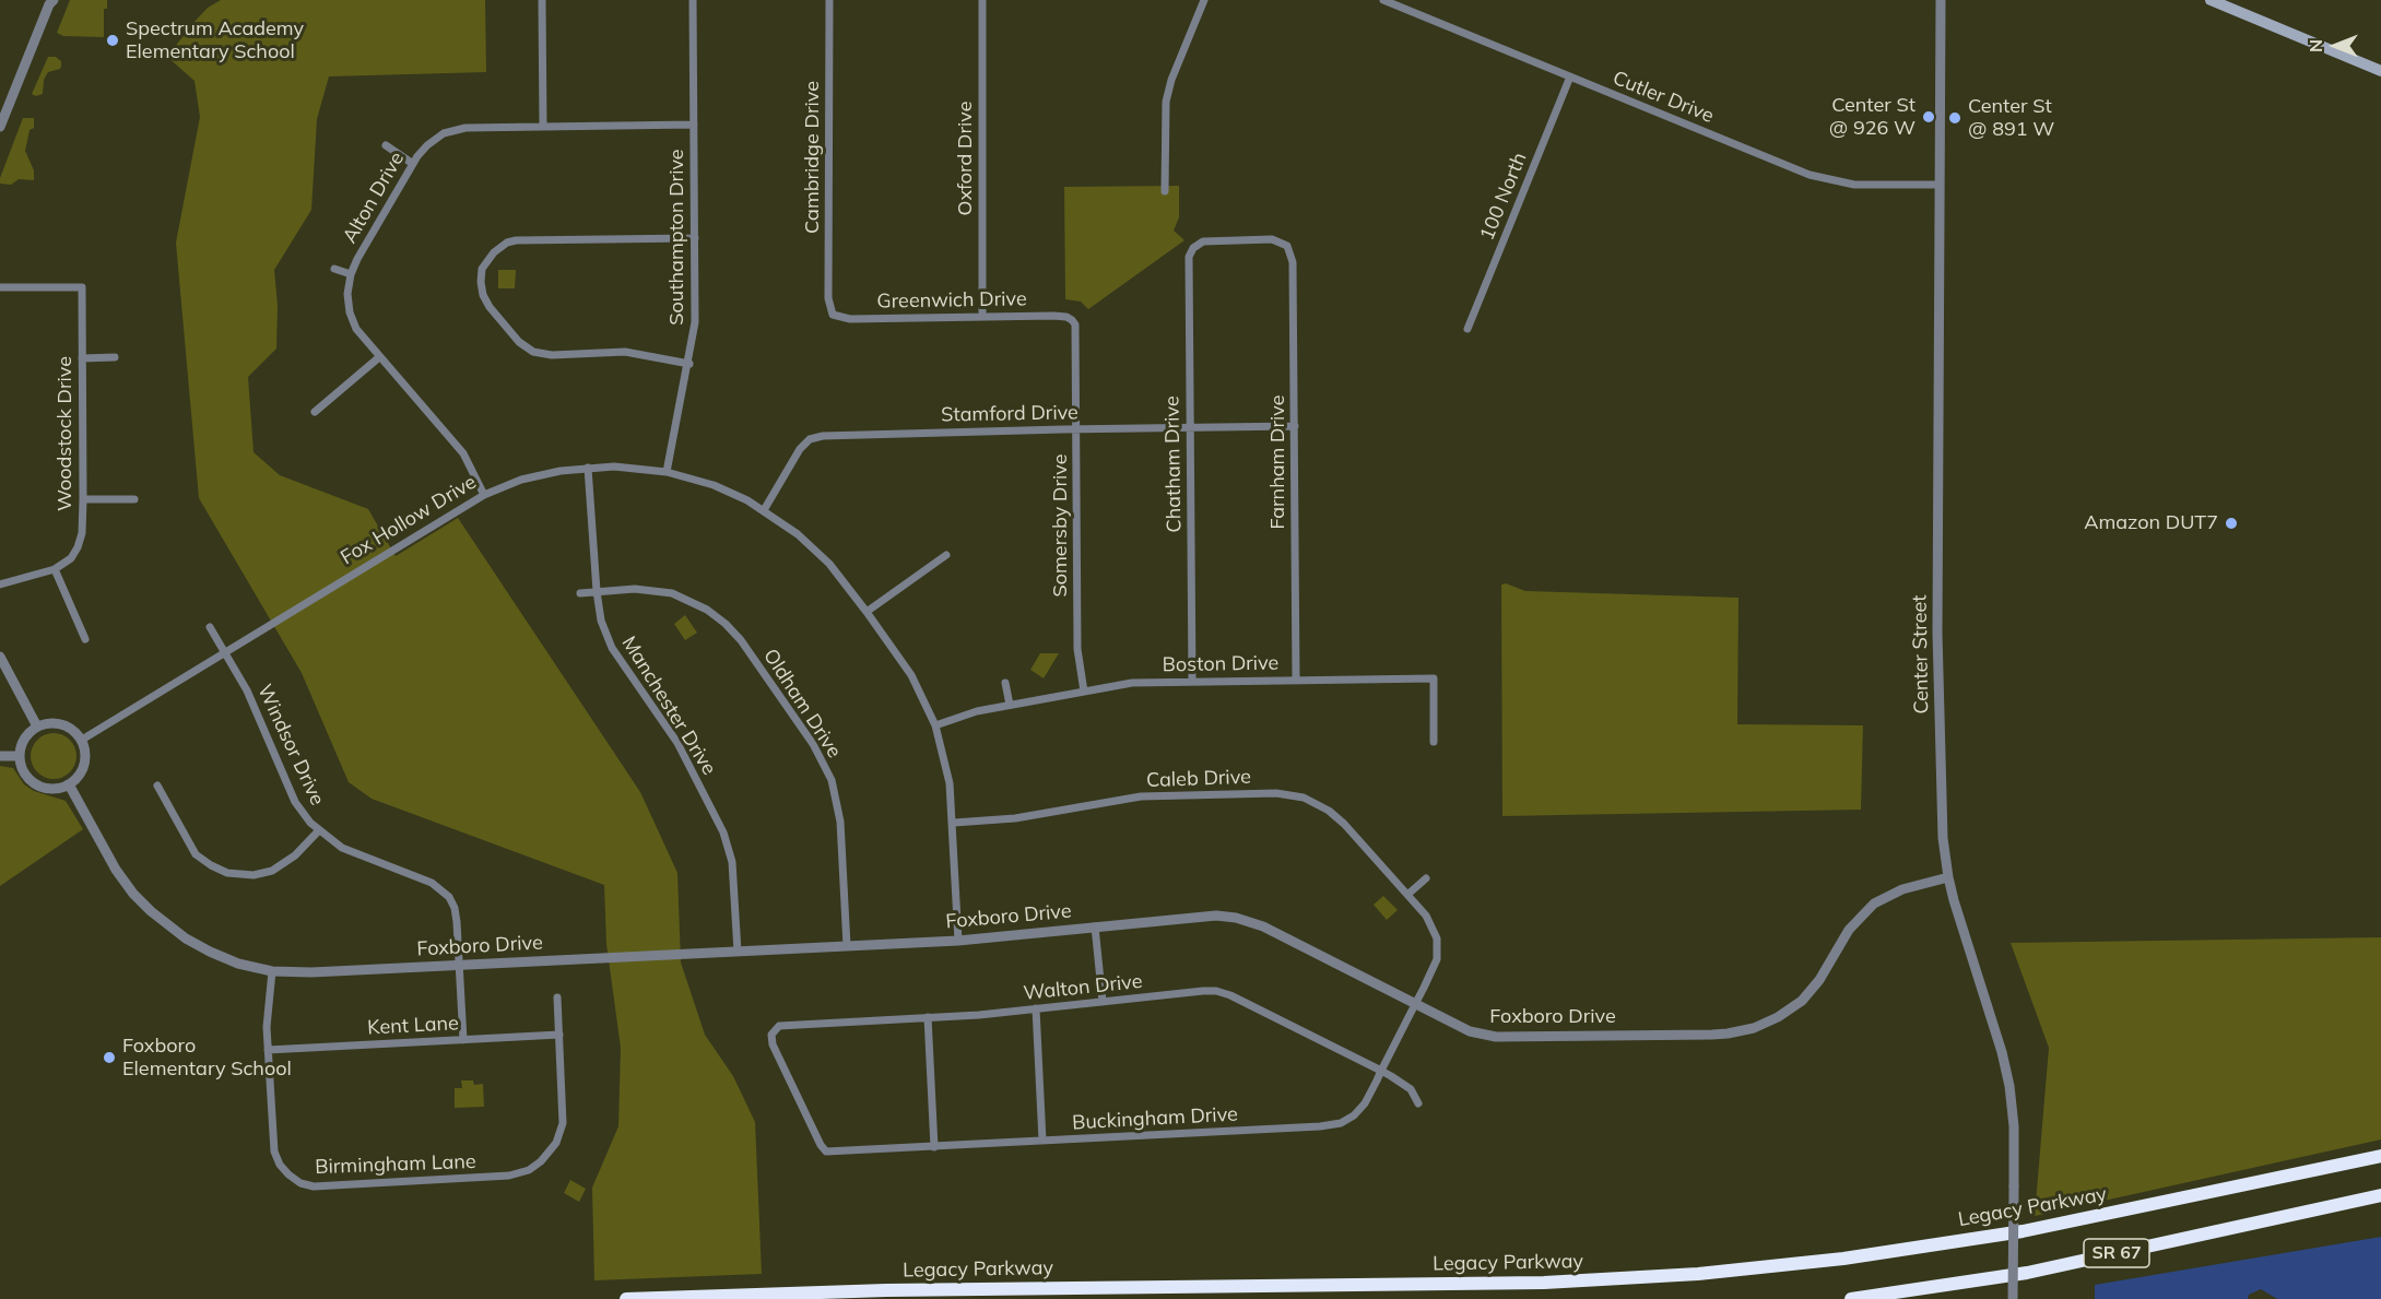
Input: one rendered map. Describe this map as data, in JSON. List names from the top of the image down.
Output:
{
  "streets": {
    "highway": ["Legacy Parkway", "SR 67"],
    "street": [
      "Cutler Drive",
      "Cambridge Drive",
      "Oxford Drive",
      "100 North",
      "Alton Drive",
      "Southampton Drive",
      "Greenwich Drive",
      "Stamford Drive",
      "Woodstock Drive",
      "Farnham Drive",
      "Chatham Drive",
      "Fox Hollow Drive",
      "Somersby Drive",
      "Center Street",
      "Boston Drive",
      "Oldham Drive",
      "Manchester Drive",
      "Windsor Drive",
      "Caleb Drive",
      "Foxboro Drive",
      "Walton Drive",
      "Kent Lane",
      "Buckingham Drive",
      "Birmingham Lane"
    ]
  },
  "crossings": [
    ["Cutler Drive", "100 North"],
    ["Cutler Drive", "Center Street"],
    ["Cambridge Drive", "Greenwich Drive"],
    ["Oxford Drive", "Greenwich Drive"],
    ["Alton Drive", "Southampton Drive"],
    ["Alton Drive", "Fox Hollow Drive"],
    ["Southampton Drive", "Fox Hollow Drive"],
    ["Greenwich Drive", "Somersby Drive"],
    ["Stamford Drive", "Farnham Drive"],
    ["Stamford Drive", "Chatham Drive"],
    ["Stamford Drive", "Fox Hollow Drive"],
    ["Stamford Drive", "Somersby Drive"],
    ["Farnham Drive", "Chatham Drive"],
    ["Farnham Drive", "Boston Drive"],
    ["Chatham Drive", "Boston Drive"],
    ["Fox Hollow Drive", "Boston Drive"],
    ["Fox Hollow Drive", "Manchester Drive"],
    ["Fox Hollow Drive", "Windsor Drive"],
    ["Fox Hollow Drive", "Caleb Drive"],
    ["Fox Hollow Drive", "Foxboro Drive"],
    ["Somersby Drive", "Boston Drive"],
    ["Center Street", "Foxboro Drive"],
    ["Oldham Drive", "Manchester Drive"],
    ["Oldham Drive", "Foxboro Drive"],
    ["Manchester Drive", "Foxboro Drive"],
    ["Windsor Drive", "Foxboro Drive"],
    ["Windsor Drive", "Kent Lane"],
    ["Caleb Drive", "Foxboro Drive"],
    ["Caleb Drive", "Buckingham Drive"],
    ["Foxboro Drive", "Buckingham Drive"],
    ["Foxboro Drive", "Birmingham Lane"],
    ["Walton Drive", "Buckingham Drive"],
    ["Kent Lane", "Birmingham Lane"]
  ],
  "places": [
    "Spectrum Academy Elementary School",
    "Center St @ 926 W",
    "Center St @ 891 W",
    "Amazon DUT7",
    "Foxboro Elementary School"
  ],
  "north": "left"
}
